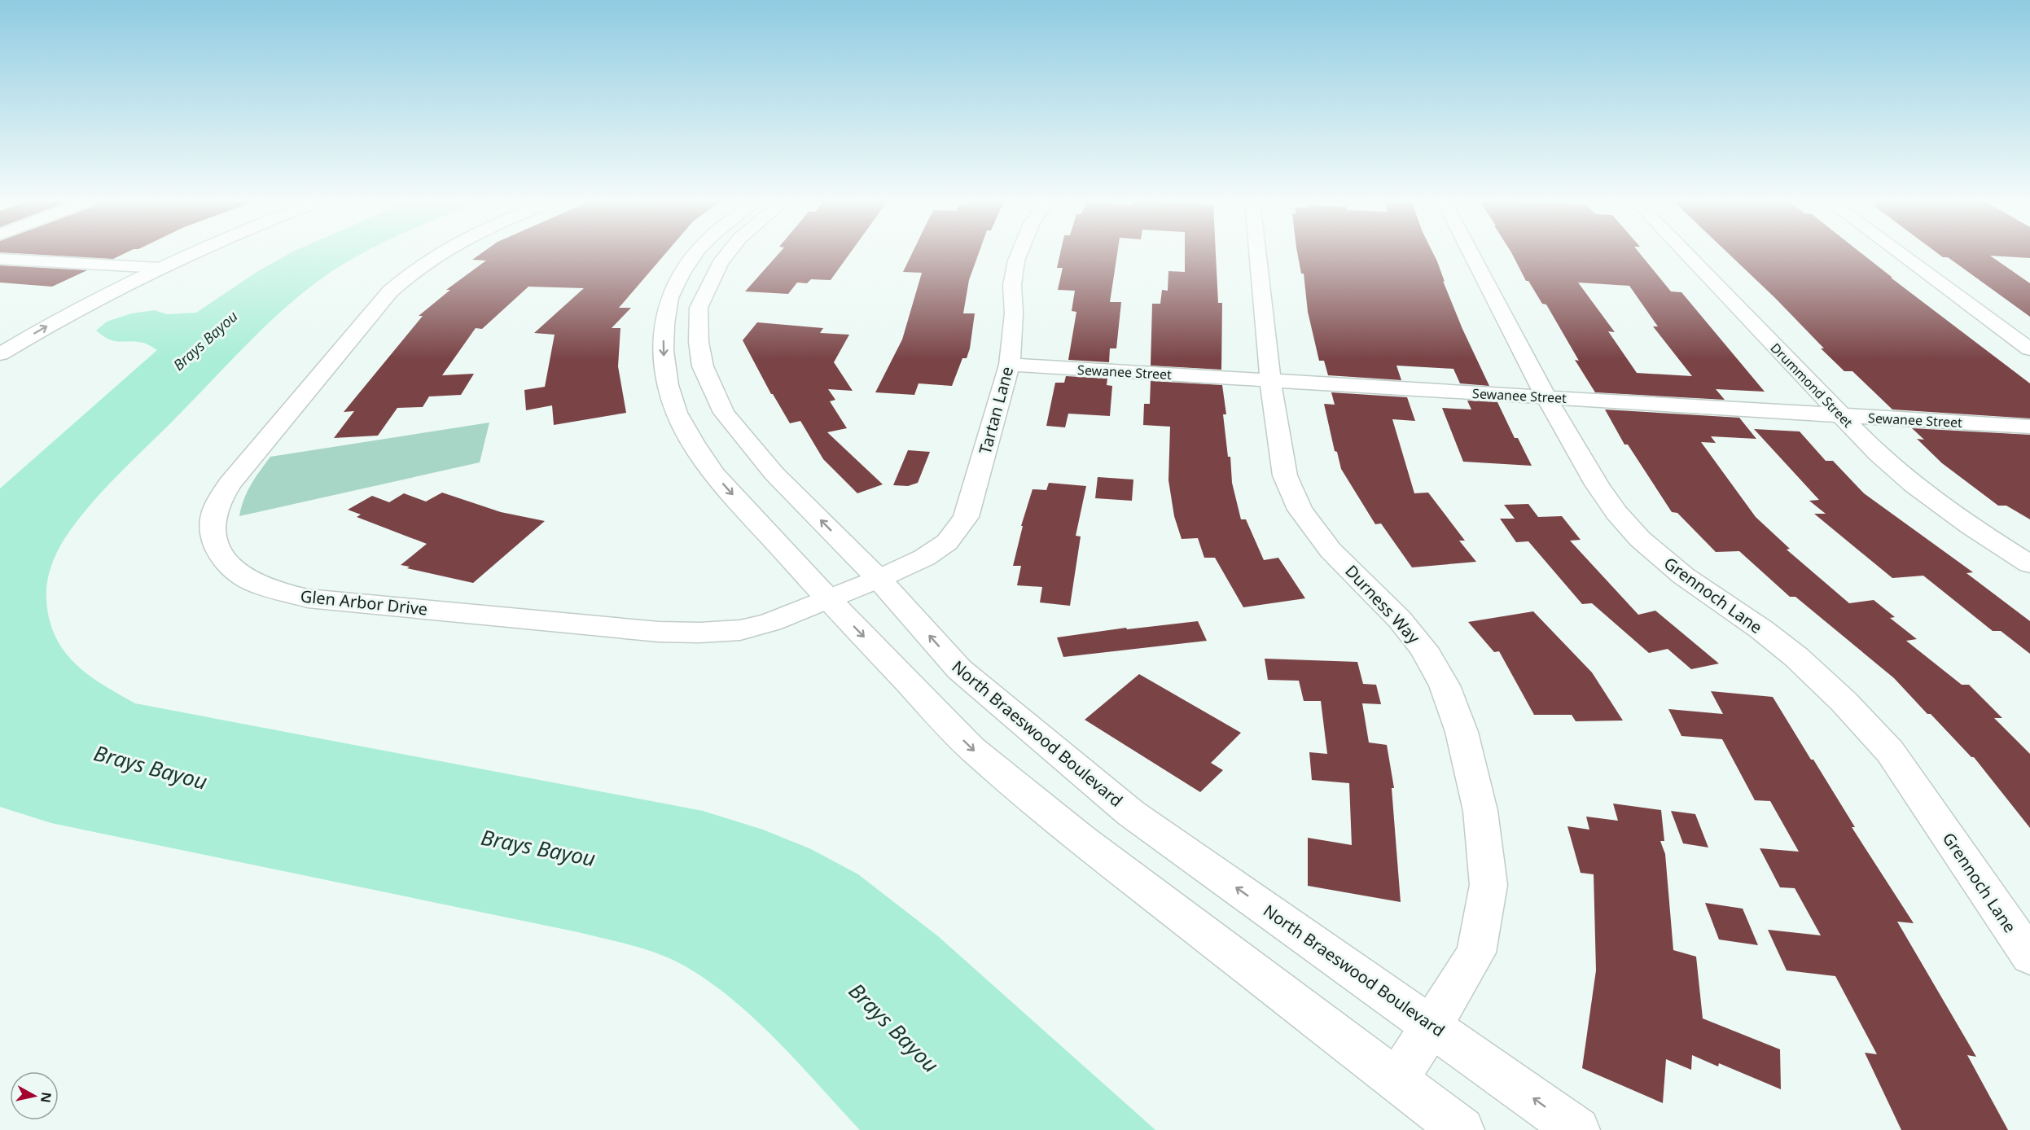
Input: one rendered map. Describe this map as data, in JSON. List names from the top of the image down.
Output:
{
  "streets": {
    "street": [
      "Sewanee Street",
      "Drummond Street",
      "Tartan Lane",
      "Grennoch Lane",
      "Glen Arbor Drive",
      "Durness Way",
      "North Braeswood Boulevard"
    ]
  },
  "crossings": [
    ["Sewanee Street", "Drummond Street"],
    ["Sewanee Street", "Tartan Lane"],
    ["Sewanee Street", "Grennoch Lane"],
    ["Sewanee Street", "Durness Way"],
    ["Tartan Lane", "Glen Arbor Drive"],
    ["Tartan Lane", "North Braeswood Boulevard"],
    ["Glen Arbor Drive", "North Braeswood Boulevard"],
    ["Durness Way", "North Braeswood Boulevard"]
  ],
  "water": ["Brays Bayou"],
  "north": "right"
}
